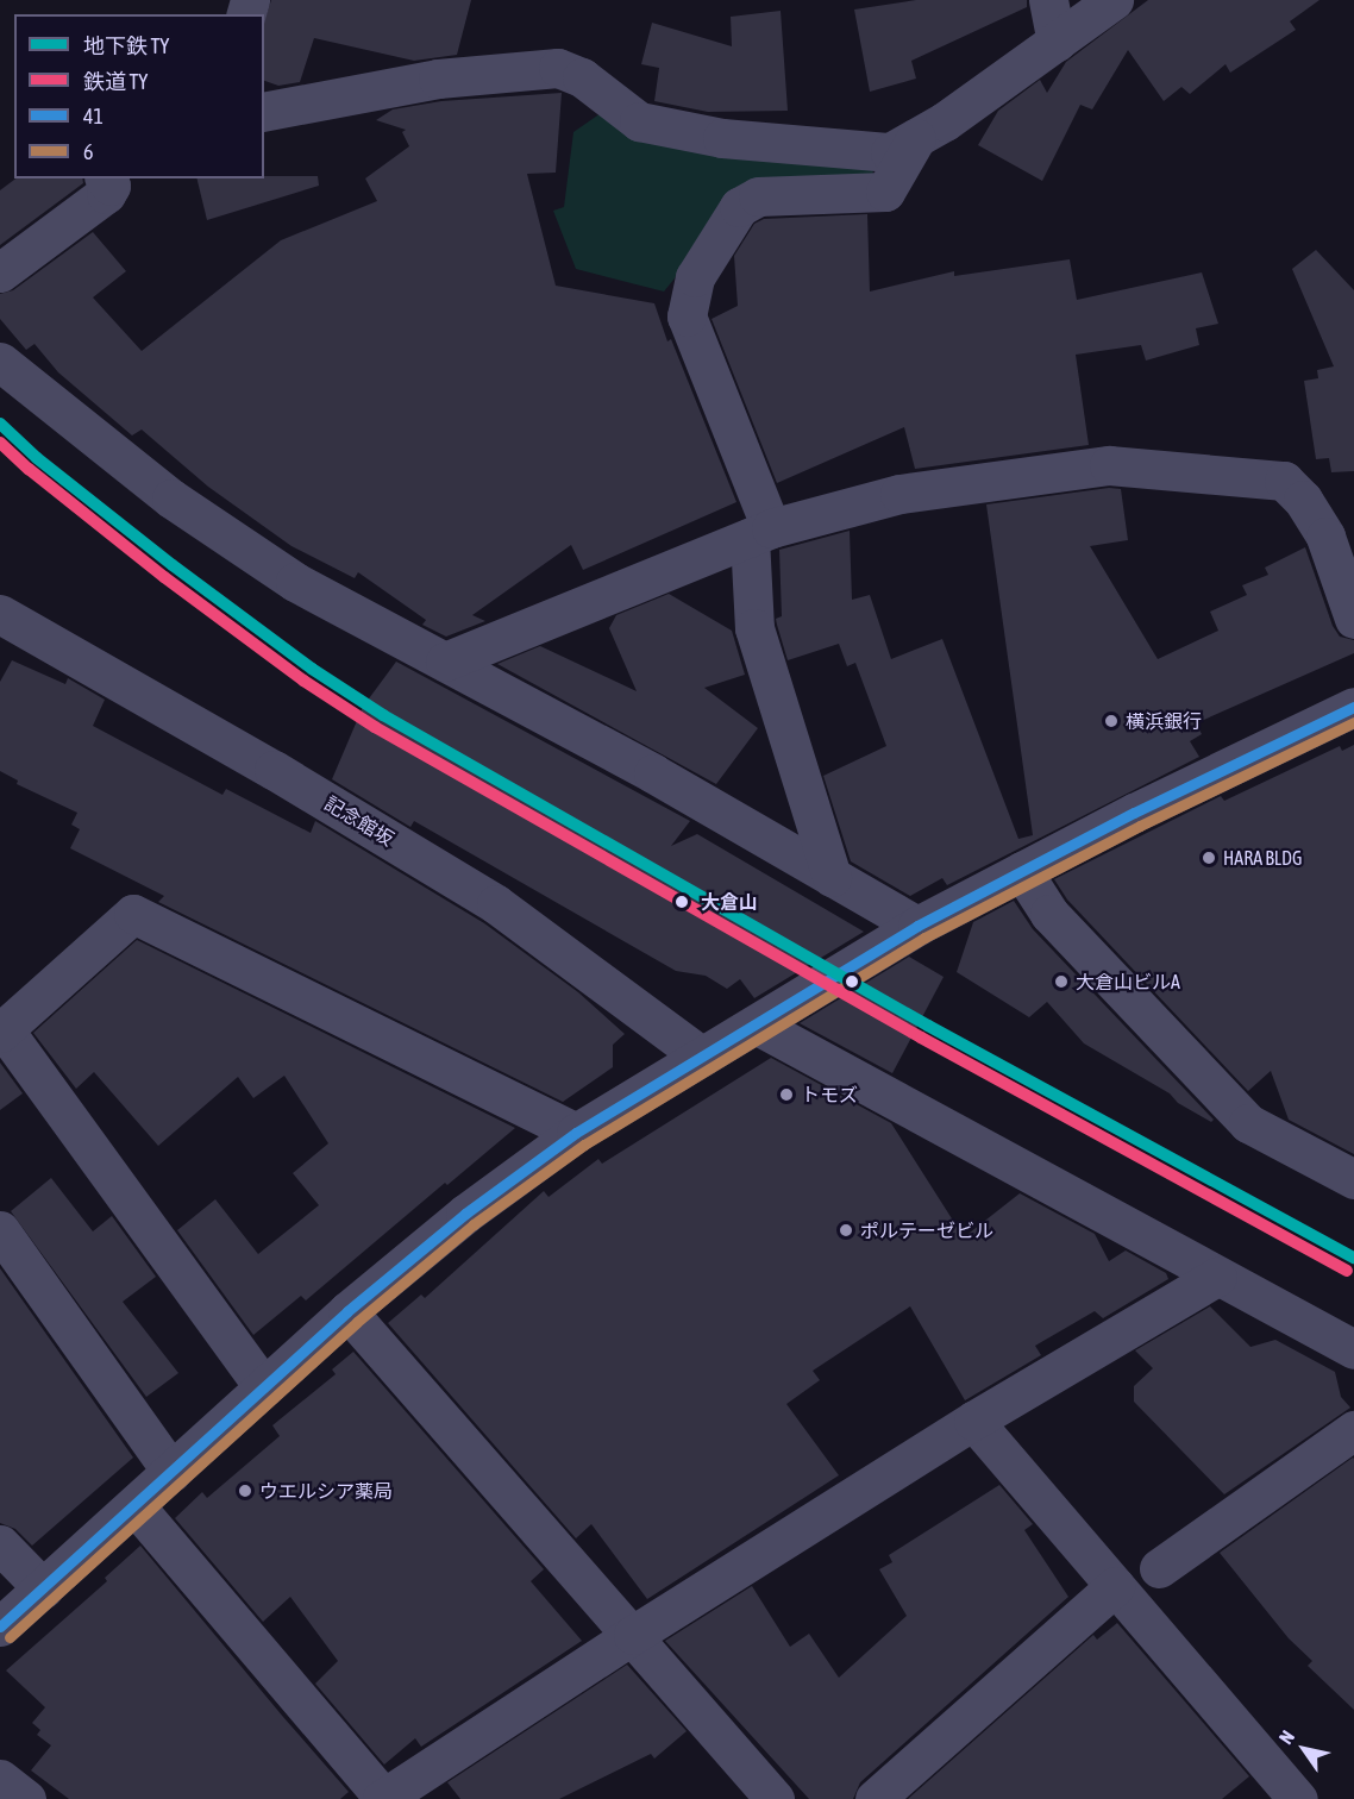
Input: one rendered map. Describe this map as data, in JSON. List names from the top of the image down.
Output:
{
  "streets": {
    "street": ["記念館坂"]
  },
  "places": [
    "横浜銀行",
    "HARA BLDG",
    "大倉山",
    "大倉山ビルA",
    "トモズ",
    "ポルテーゼビル",
    "ウエルシア薬局"
  ],
  "lines": [
    "metro line TY",
    "rail line TY",
    "transit line 41",
    "transit line 6"
  ],
  "legend": [
    "地下鉄 TY",
    "鉄道 TY",
    "41",
    "6"
  ],
  "north": "top left"
}
